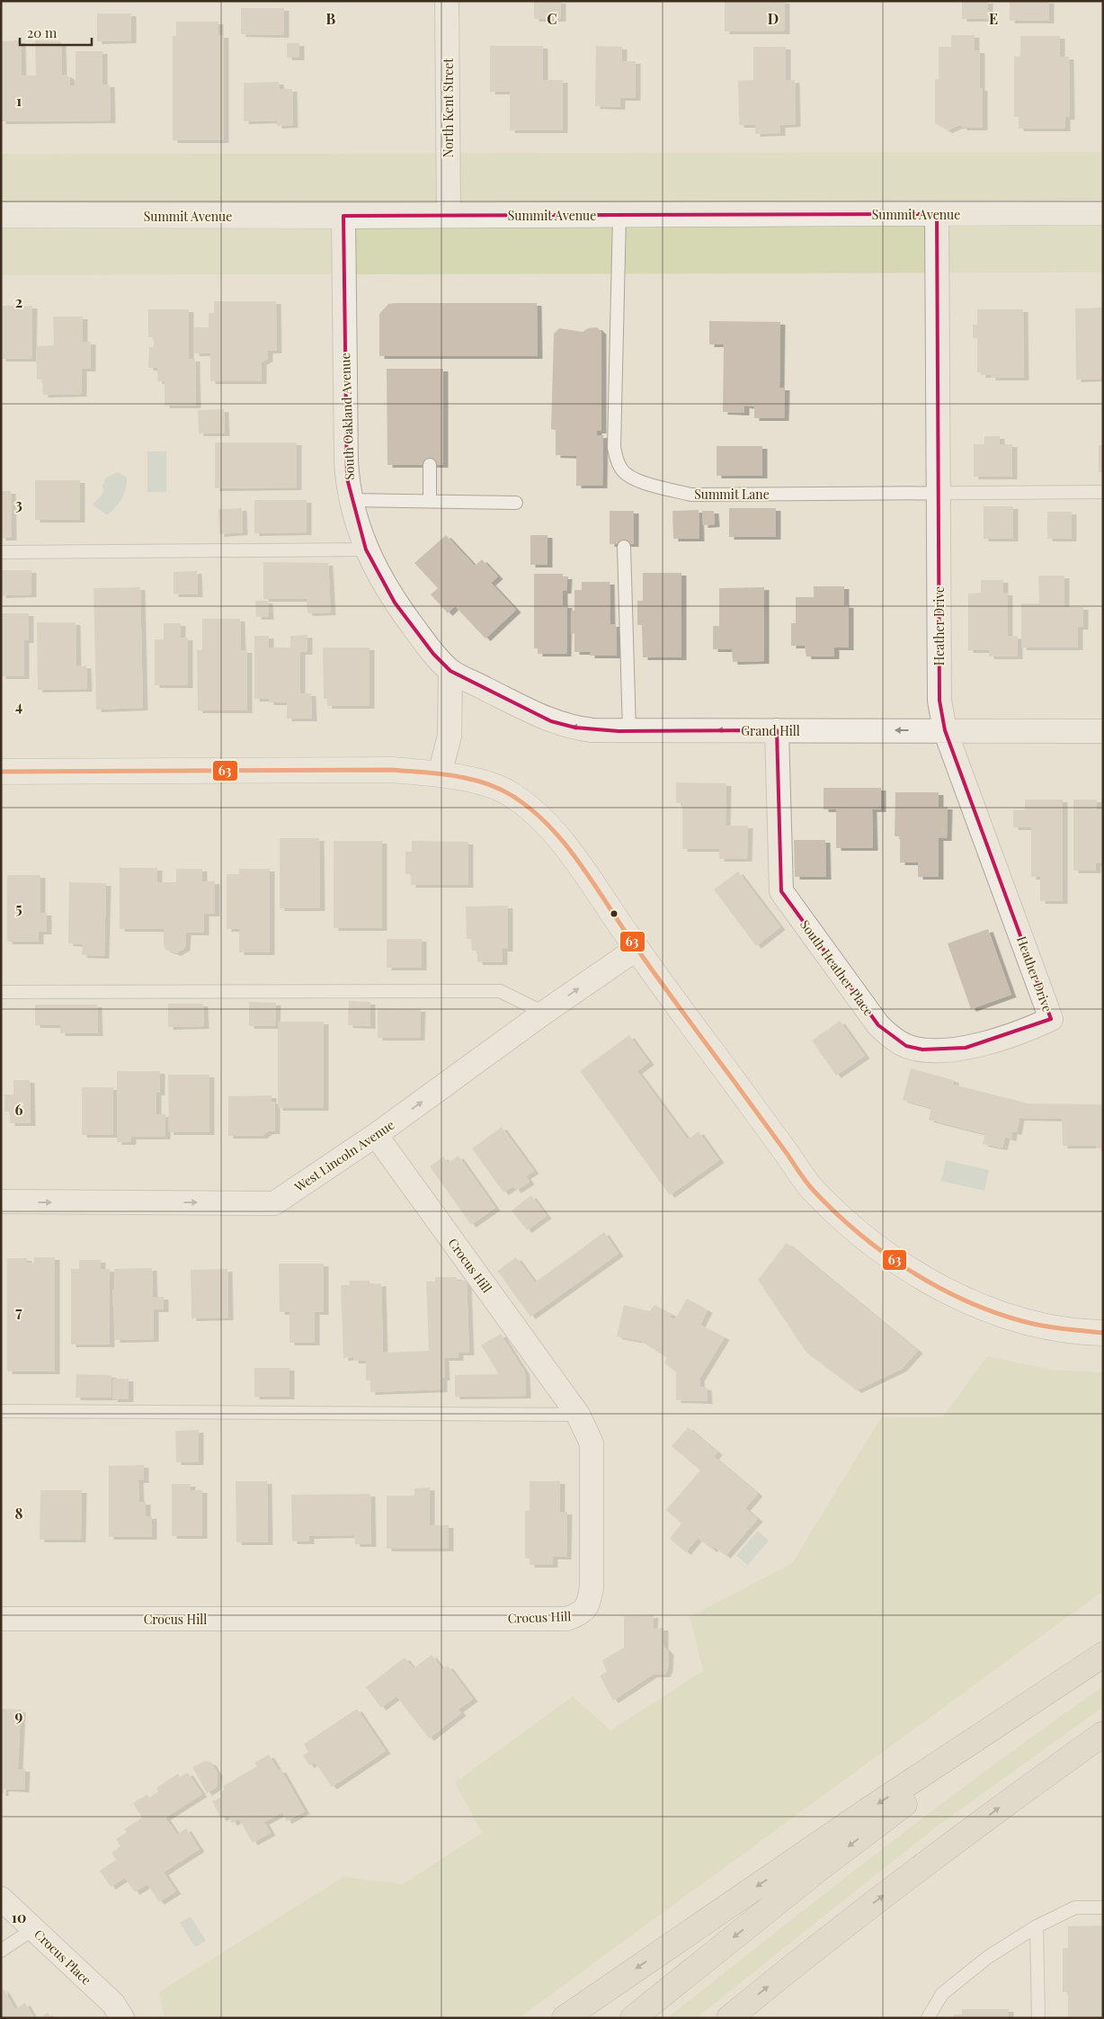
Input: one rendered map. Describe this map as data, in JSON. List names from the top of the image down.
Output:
{
  "streets": {
    "main road": ["Summit Avenue"],
    "street": [
      "North Kent Street",
      "South Oakland Avenue",
      "Heather Drive",
      "Grand Hill",
      "South Heather Place",
      "West Lincoln Avenue",
      "Crocus Hill",
      "Crocus Place"
    ],
    "lane": ["Summit Lane"]
  },
  "crossings": [
    ["North Kent Street", "Summit Avenue"],
    ["Summit Avenue", "South Oakland Avenue"],
    ["Summit Avenue", "Summit Lane"],
    ["Summit Avenue", "Heather Drive"],
    ["South Oakland Avenue", "Grand Hill"],
    ["Summit Lane", "Heather Drive"],
    ["Heather Drive", "Grand Hill"],
    ["Heather Drive", "South Heather Place"],
    ["Grand Hill", "South Heather Place"],
    ["West Lincoln Avenue", "Crocus Hill"]
  ],
  "one_way": ["Grand Hill", "West Lincoln Avenue"],
  "lines": ["transit line 63"],
  "scale_bar": "20 m",
  "grid": {
    "columns": [
      "B",
      "C",
      "D",
      "E"
    ],
    "rows": [
      "1",
      "2",
      "3",
      "4",
      "5",
      "6",
      "7",
      "8",
      "9",
      "10"
    ]
  }
}
